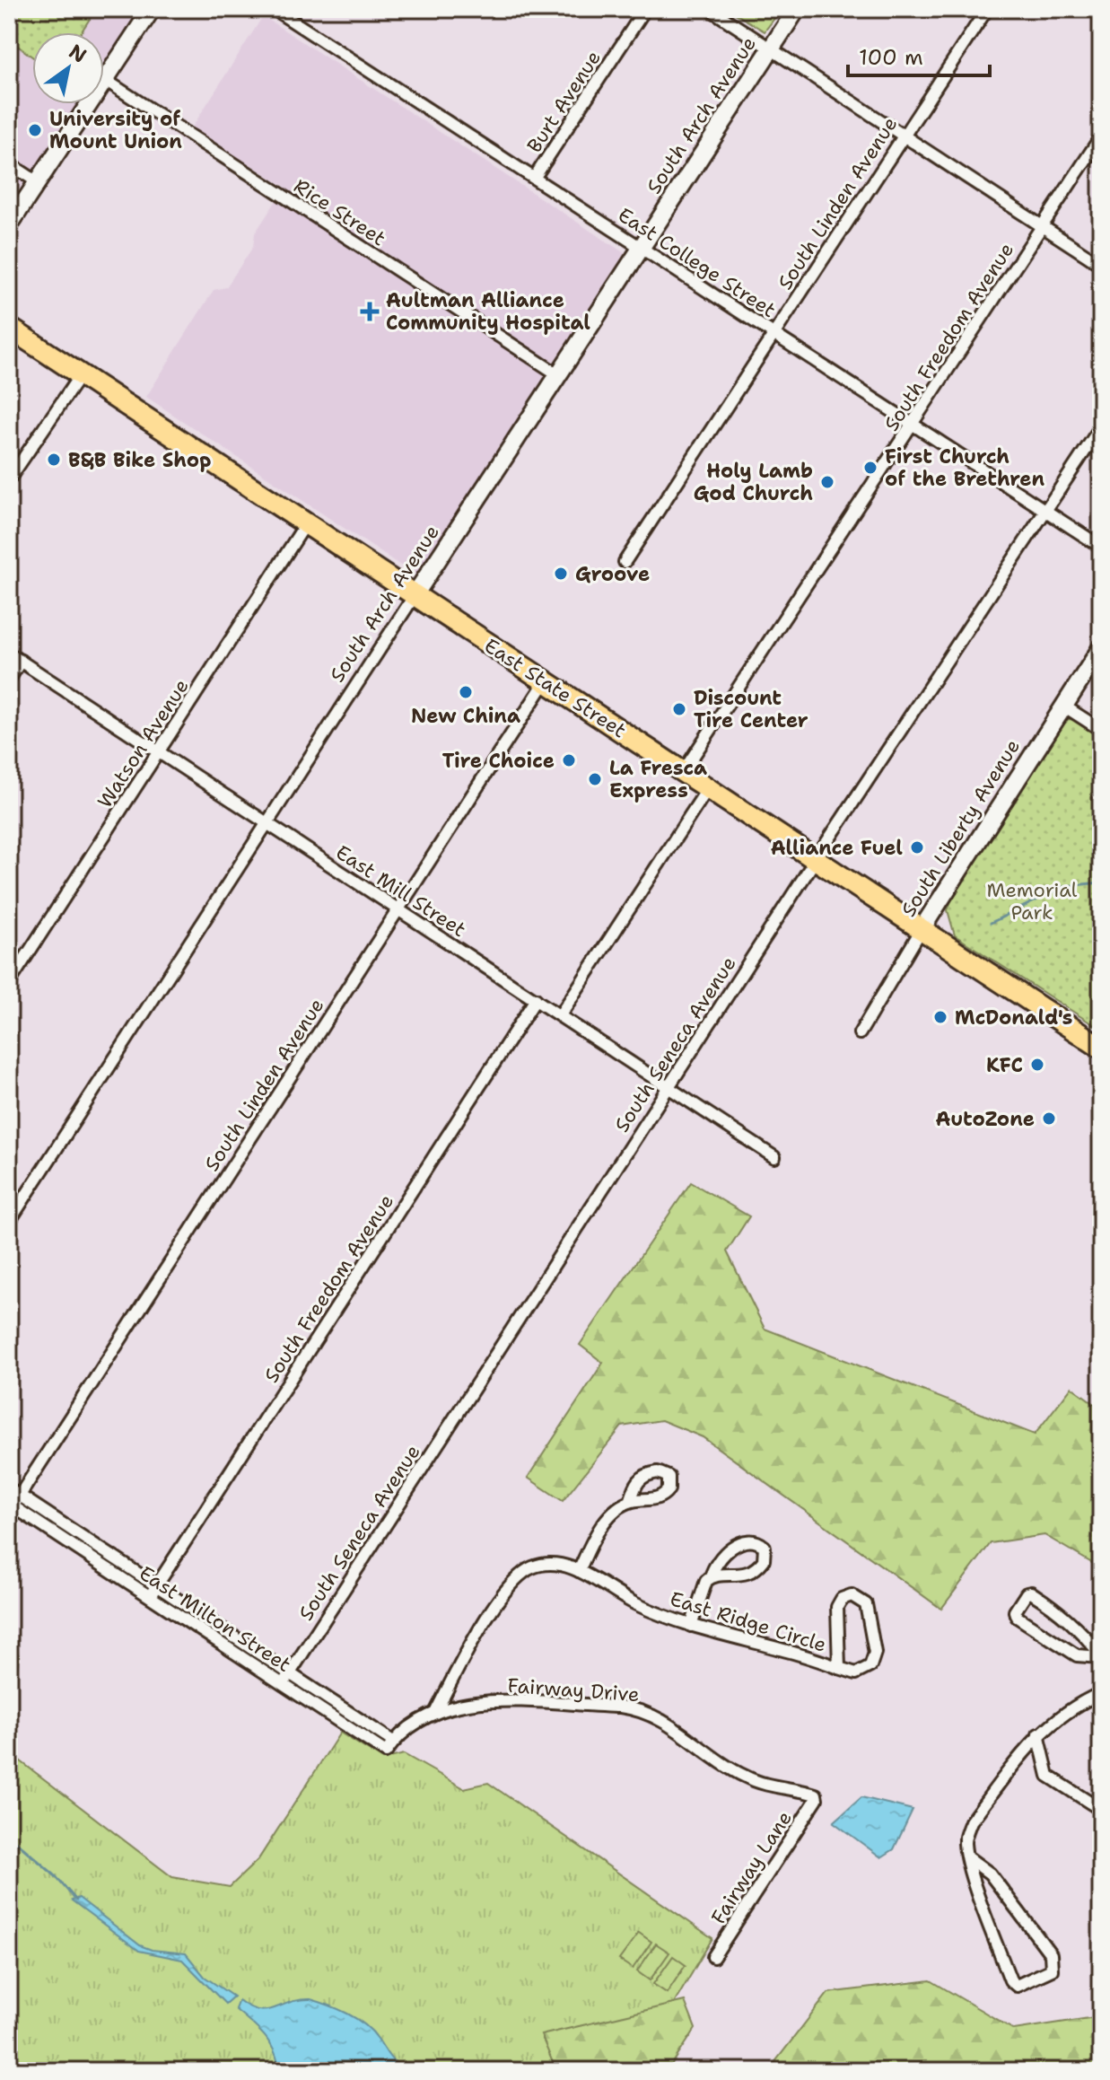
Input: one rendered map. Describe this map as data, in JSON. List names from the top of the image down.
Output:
{
  "streets": {
    "highway": ["East State Street"],
    "street": [
      "Burt Avenue",
      "South Arch Avenue",
      "South Linden Avenue",
      "Rice Street",
      "East College Street",
      "South Freedom Avenue",
      "Watson Avenue",
      "South Liberty Avenue",
      "East Mill Street",
      "South Seneca Avenue",
      "East Milton Street",
      "East Ridge Circle",
      "Fairway Drive",
      "Fairway Lane"
    ]
  },
  "crossings": [
    ["Burt Avenue", "East College Street"],
    ["South Arch Avenue", "Rice Street"],
    ["South Arch Avenue", "East College Street"],
    ["South Arch Avenue", "East State Street"],
    ["South Arch Avenue", "East Mill Street"],
    ["South Linden Avenue", "East College Street"],
    ["South Linden Avenue", "East State Street"],
    ["South Linden Avenue", "East Mill Street"],
    ["South Linden Avenue", "East Milton Street"],
    ["East College Street", "South Freedom Avenue"],
    ["East College Street", "South Seneca Avenue"],
    ["South Freedom Avenue", "East State Street"],
    ["South Freedom Avenue", "East Mill Street"],
    ["South Freedom Avenue", "East Milton Street"],
    ["East State Street", "Watson Avenue"],
    ["East State Street", "South Liberty Avenue"],
    ["East State Street", "South Seneca Avenue"],
    ["Watson Avenue", "East Mill Street"],
    ["East Mill Street", "South Seneca Avenue"],
    ["South Seneca Avenue", "East Milton Street"],
    ["East Ridge Circle", "Fairway Drive"],
    ["Fairway Drive", "Fairway Lane"]
  ],
  "parks": ["Memorial Park"],
  "places": {
    "other": [
      "University of Mount Union",
      "B&B Bike Shop",
      "First Church of the Brethren",
      "Holy Lamb God Church",
      "Groove",
      "New China",
      "Discount Tire Center",
      "Tire Choice",
      "La Fresca Express",
      "Alliance Fuel",
      "McDonald's",
      "KFC",
      "AutoZone"
    ],
    "health": ["Aultman Alliance Community Hospital"]
  },
  "scale_bar": "100 m",
  "north": "top right"
}
